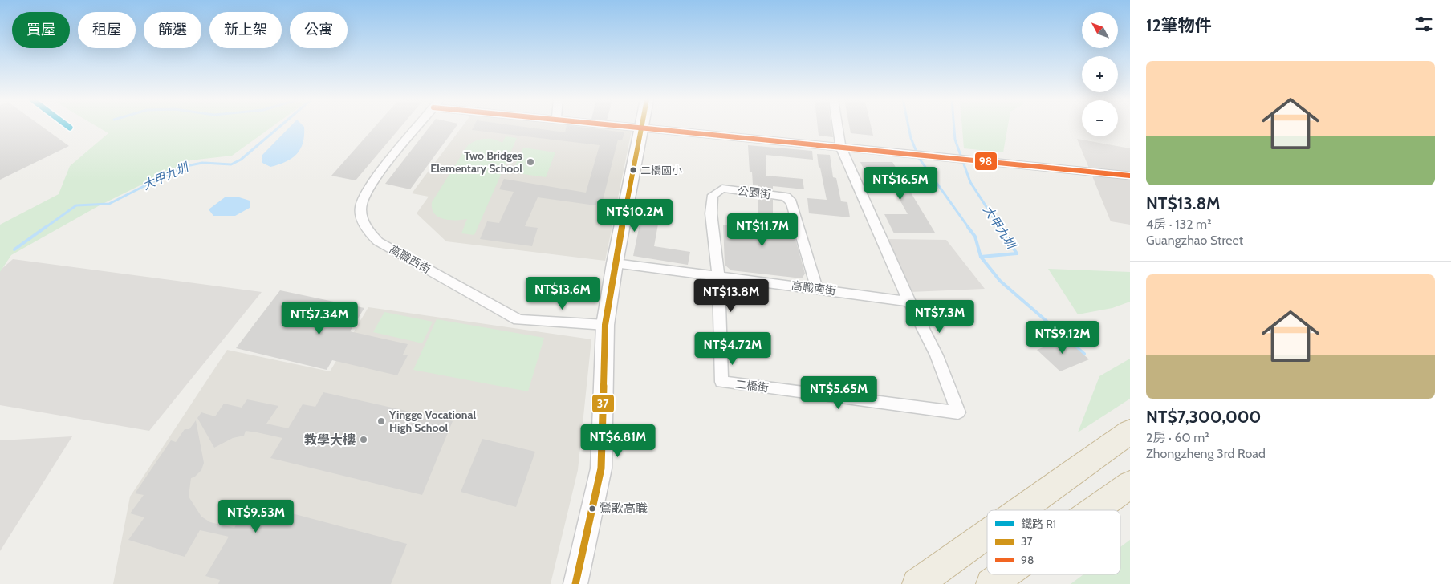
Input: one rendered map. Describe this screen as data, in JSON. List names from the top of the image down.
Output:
{
  "streets": {
    "street": [
      "公園街",
      "高職西街",
      "高職南街",
      "二橋街"
    ]
  },
  "crossings": [
    ["公園街", "高職南街"],
    ["公園街", "二橋街"],
    ["高職南街", "二橋街"]
  ],
  "water": ["大甲九圳"],
  "places": [
    "Two Bridges Elementary School",
    "二橋國小",
    "Yingge Vocational High School",
    "教學大樓",
    "鶯歌高職"
  ],
  "lines": ["rail line R1", "transit line 37", "transit line 98"],
  "legend": ["鐵路 R1", "37", "98"],
  "north": "top left",
  "page": {
    "heading": "12筆物件",
    "map_buttons": ["+", "−"],
    "chip": [
      "買屋",
      "租屋",
      "篩選",
      "新上架",
      "公寓"
    ],
    "list": [
      {
        "name": "NT$13.8M",
        "note": "4房 · 132 m² · Guangzhao Street"
      },
      {
        "name": "NT$7,300,000",
        "note": "2房 · 60 m² · Zhongzheng 3rd Road"
      }
    ],
    "price": [
      "NT$16.5M",
      "NT$10.2M",
      "NT$11.7M",
      "NT$13.6M",
      "NT$13.8M",
      "NT$7.3M",
      "NT$7.34M",
      "NT$9.12M",
      "NT$4.72M",
      "NT$5.65M",
      "NT$6.81M",
      "NT$9.53M"
    ]
  }
}
